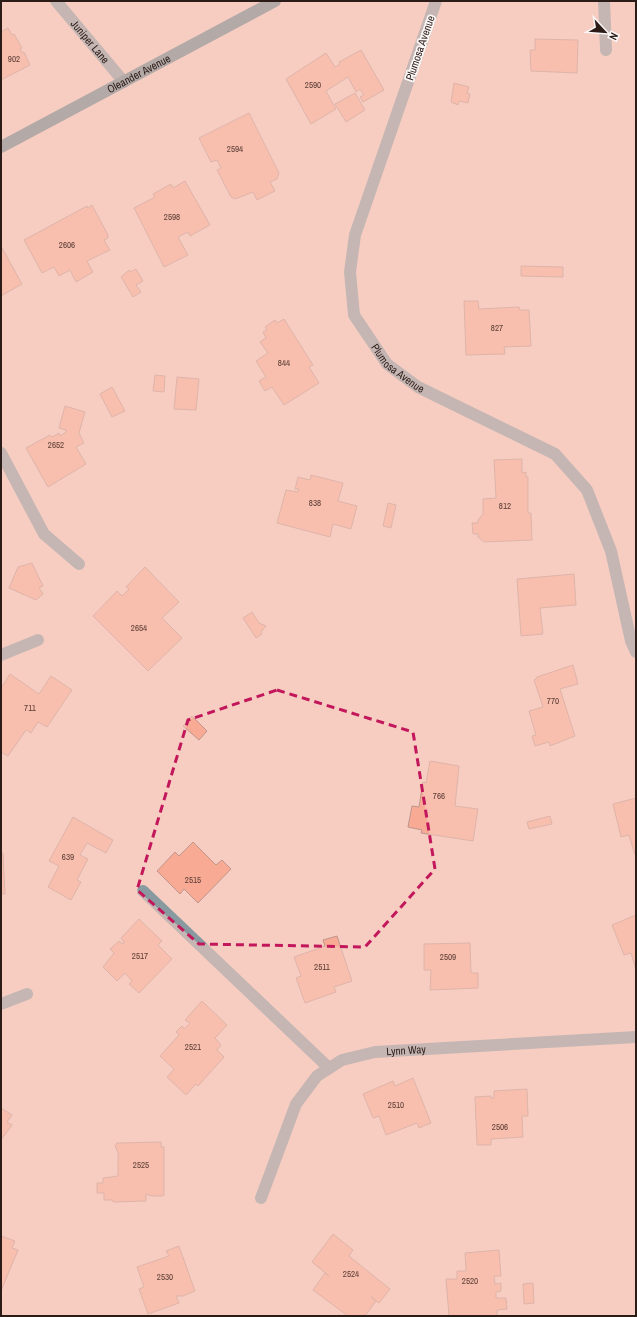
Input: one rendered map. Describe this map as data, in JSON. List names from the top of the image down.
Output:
{
  "streets": {
    "street": [
      "Juniper Lane",
      "Plumosa Avenue",
      "Oleander Avenue",
      "Lynn Way"
    ]
  },
  "crossings": [
    ["Juniper Lane", "Oleander Avenue"]
  ],
  "house_numbers": [
    "902",
    "2590",
    "2594",
    "2598",
    "2606",
    "827",
    "844",
    "2652",
    "838",
    "812",
    "2654",
    "770",
    "711",
    "766",
    "639",
    "2515",
    "2517",
    "2509",
    "2511",
    "2521",
    "2510",
    "2506",
    "2525",
    "2524",
    "2530",
    "2520"
  ],
  "north": "bottom right"
}
